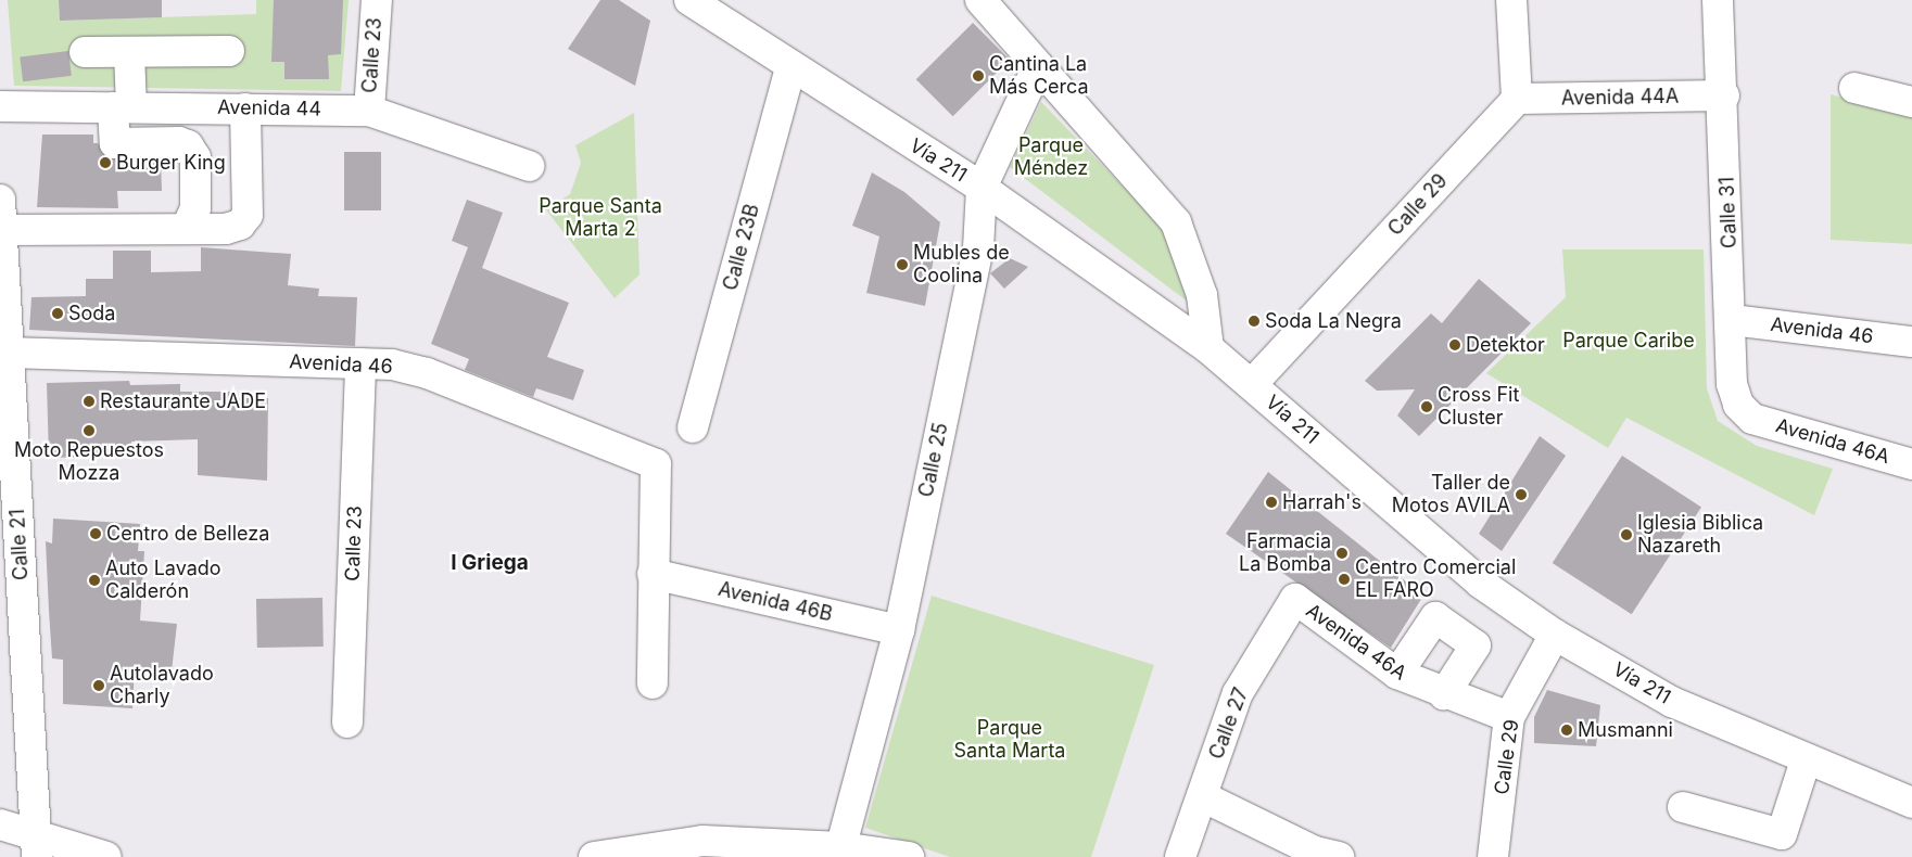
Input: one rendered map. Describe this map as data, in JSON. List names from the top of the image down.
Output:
{
  "streets": {
    "street": [
      "Calle 23",
      "Avenida 44A",
      "Avenida 44",
      "Vía 211",
      "Calle 29",
      "Calle 31",
      "Calle 23B",
      "Avenida 46",
      "Avenida 46A",
      "Calle 25",
      "Calle 21",
      "Avenida 46B",
      "Calle 27"
    ]
  },
  "crossings": [
    ["Calle 23", "Avenida 44"],
    ["Calle 23", "Avenida 46"],
    ["Avenida 44A", "Calle 29"],
    ["Avenida 44A", "Calle 31"],
    ["Vía 211", "Calle 29"],
    ["Vía 211", "Calle 23B"],
    ["Vía 211", "Calle 25"],
    ["Calle 29", "Avenida 46A"],
    ["Calle 31", "Avenida 46"],
    ["Calle 31", "Avenida 46A"],
    ["Avenida 46", "Calle 21"],
    ["Avenida 46", "Avenida 46B"],
    ["Avenida 46A", "Calle 27"],
    ["Calle 25", "Avenida 46B"]
  ],
  "districts": ["I Griega"],
  "parks": [
    "Parque Méndez",
    "Parque Santa Marta 2",
    "Parque Caribe",
    "Parque Santa Marta"
  ],
  "places": [
    "Cantina La Más Cerca",
    "Burger King",
    "Mubles de Coolina",
    "Soda",
    "Soda La Negra",
    "Detektor",
    "Restaurante JADE",
    "Cross Fit Cluster",
    "Moto Repuestos Mozza",
    "Taller de Motos AVILA",
    "Harrah's",
    "Centro de Belleza",
    "Iglesia Biblica Nazareth",
    "Farmacia La Bomba",
    "Centro Comercial EL FARO",
    "Auto Lavado Calderón",
    "Autolavado Charly",
    "Musmanni"
  ]
}
